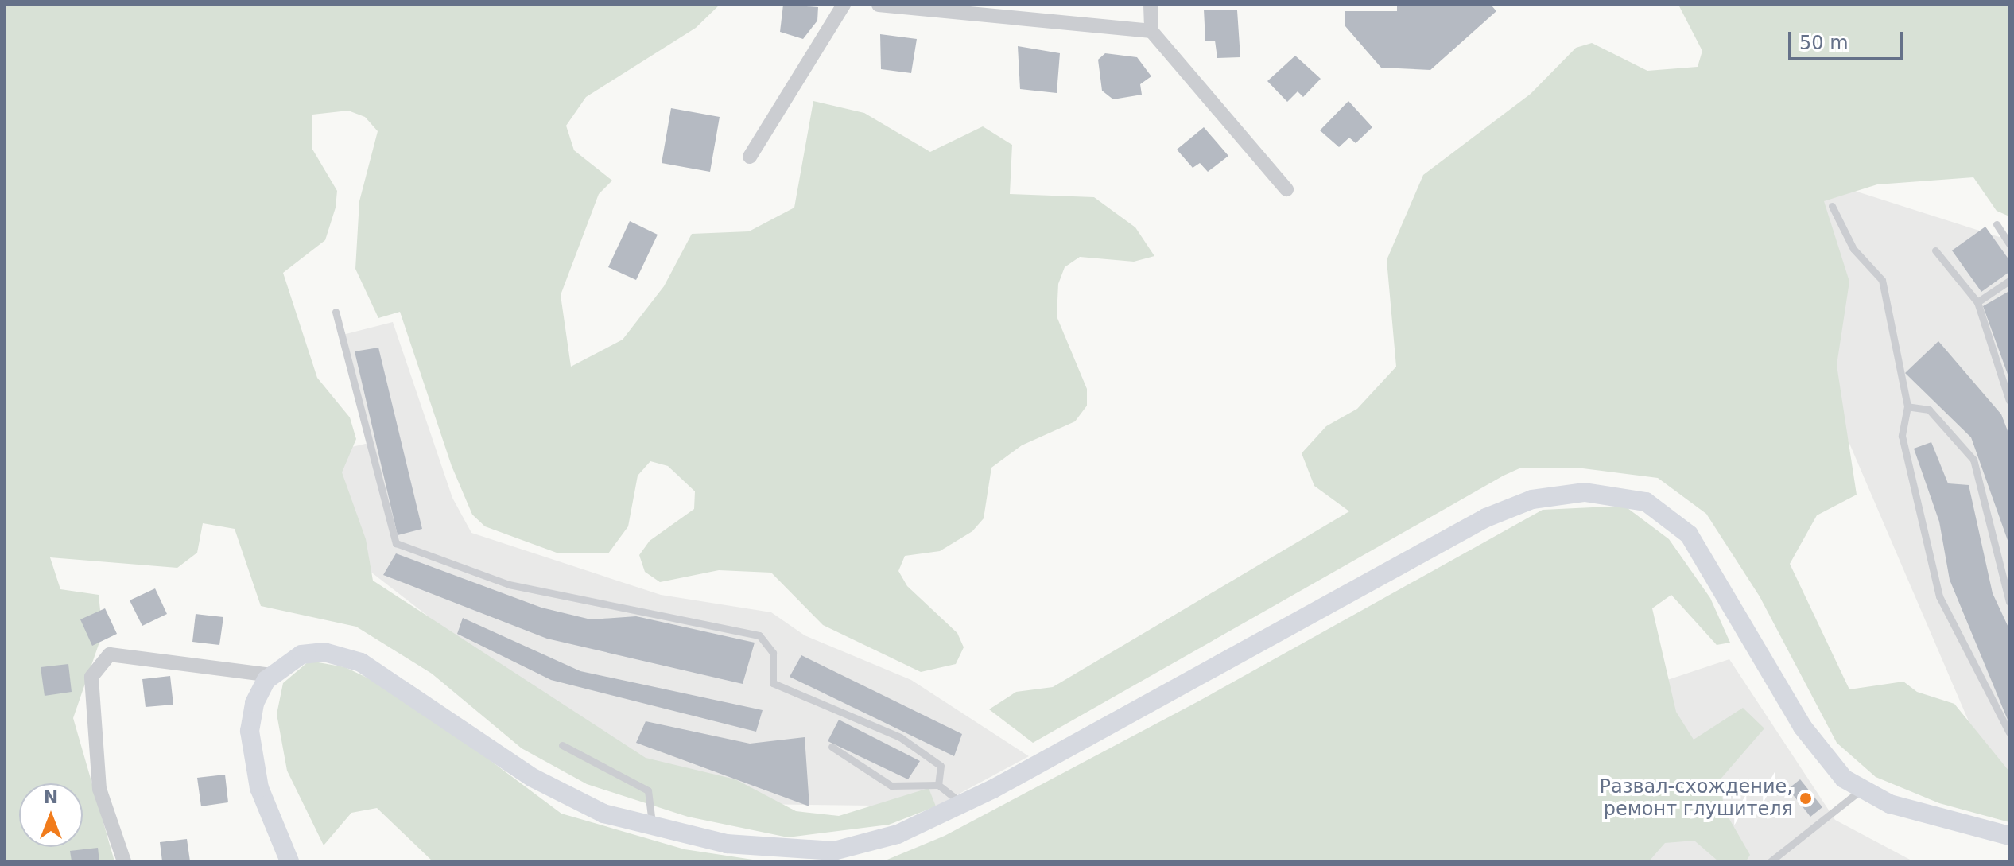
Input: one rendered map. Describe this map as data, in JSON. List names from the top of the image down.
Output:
{
  "places": ["Развал-схождение, ремонт глушителя"],
  "scale_bar": "50 m",
  "north": "top"
}
